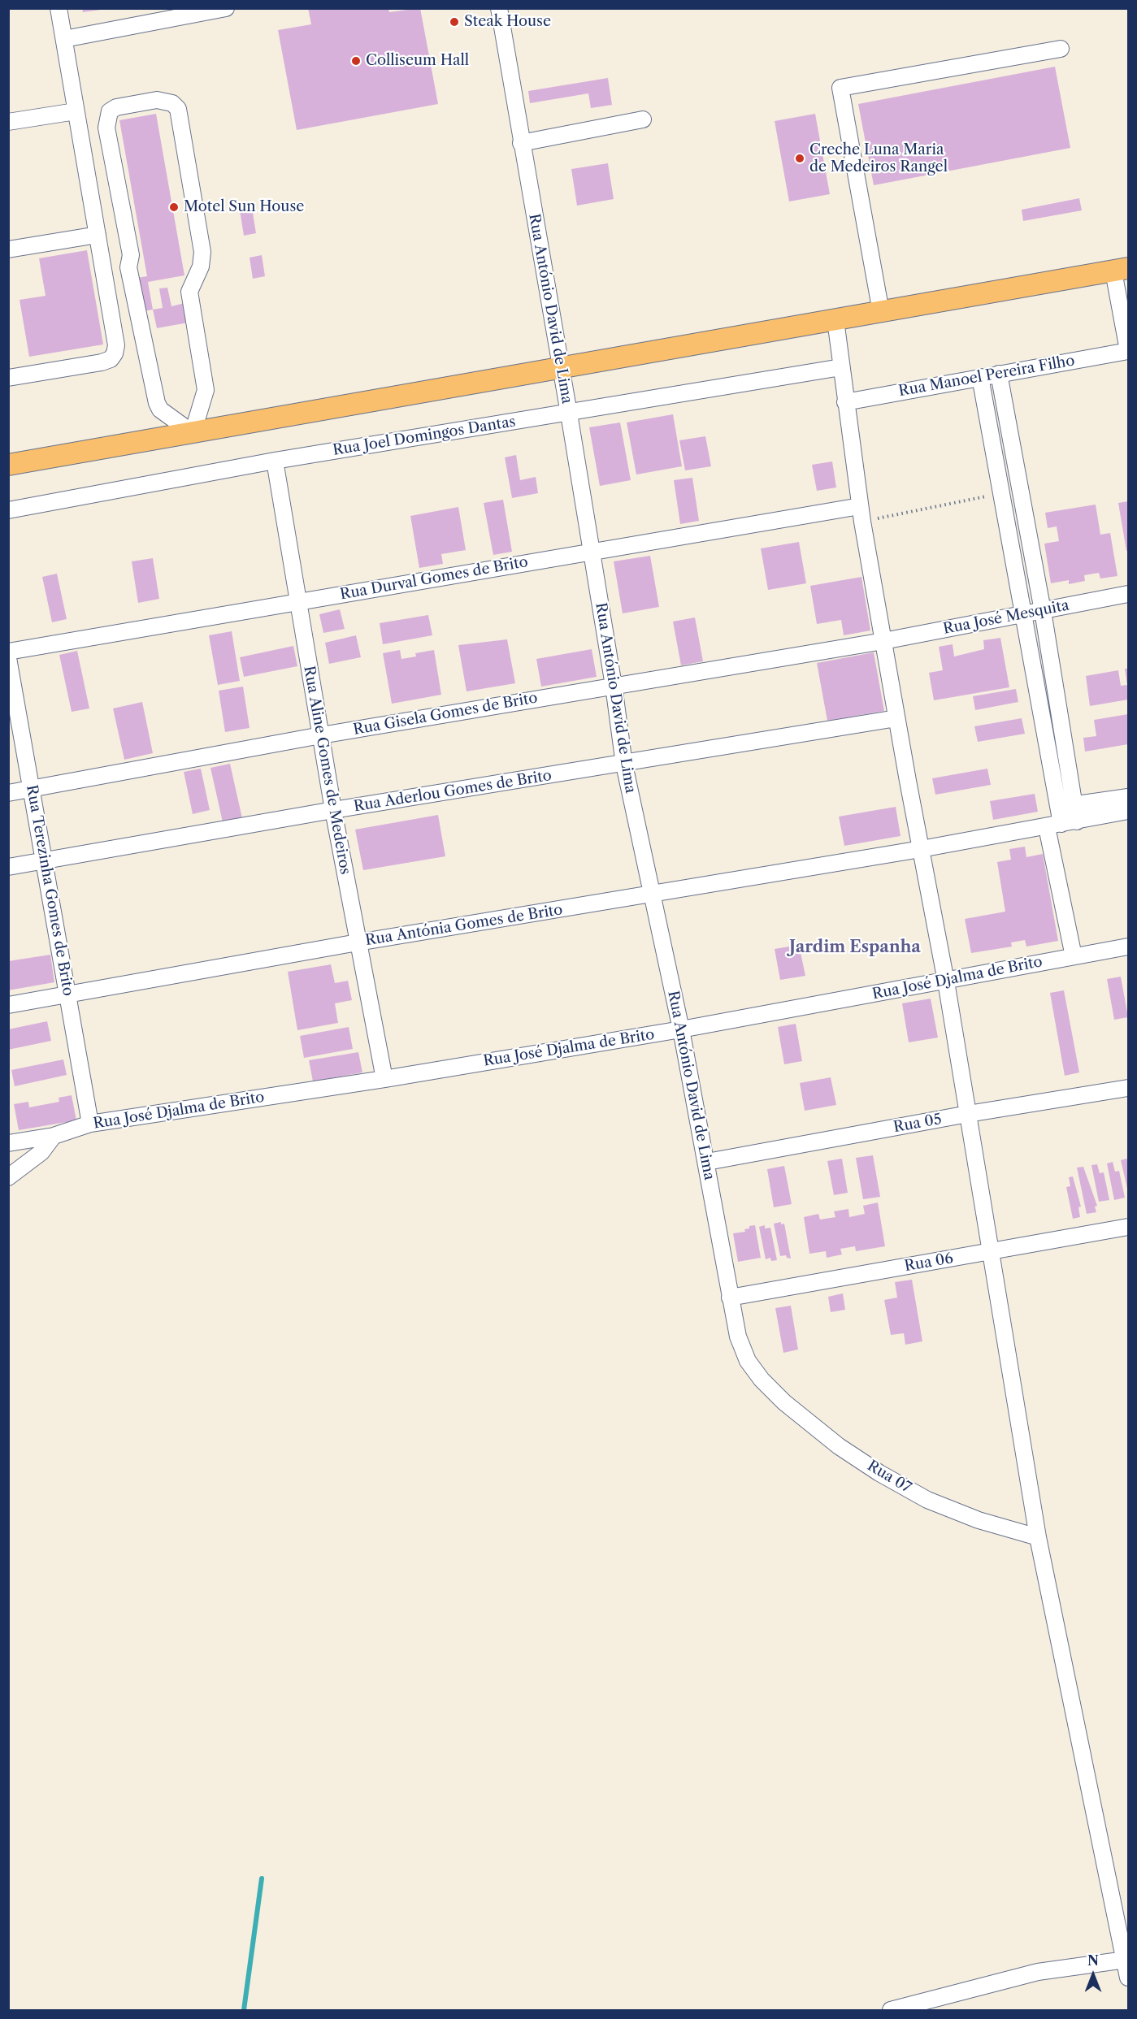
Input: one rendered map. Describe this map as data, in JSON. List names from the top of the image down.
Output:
{
  "streets": {
    "street": [
      "Rua António David de Lima",
      "Rua Manoel Pereira Filho",
      "Rua Joel Domingos Dantas",
      "Rua Durval Gomes de Brito",
      "Rua José Mesquita",
      "Rua Gisela Gomes de Brito",
      "Rua Aline Gomes de Medeiros",
      "Rua Aderlou Gomes de Brito",
      "Rua Terezinha Gomes de Brito",
      "Rua Antónia Gomes de Brito",
      "Rua José Djalma de Brito",
      "Rua 05",
      "Rua 06",
      "Rua 07"
    ]
  },
  "crossings": [
    ["Rua António David de Lima", "Rua Joel Domingos Dantas"],
    ["Rua António David de Lima", "Rua Durval Gomes de Brito"],
    ["Rua António David de Lima", "Rua Gisela Gomes de Brito"],
    ["Rua António David de Lima", "Rua Aderlou Gomes de Brito"],
    ["Rua António David de Lima", "Rua Antónia Gomes de Brito"],
    ["Rua António David de Lima", "Rua José Djalma de Brito"],
    ["Rua António David de Lima", "Rua 05"],
    ["Rua António David de Lima", "Rua 06"],
    ["Rua António David de Lima", "Rua 07"],
    ["Rua Joel Domingos Dantas", "Rua Aline Gomes de Medeiros"],
    ["Rua Durval Gomes de Brito", "Rua Aline Gomes de Medeiros"],
    ["Rua José Mesquita", "Rua Gisela Gomes de Brito"],
    ["Rua Gisela Gomes de Brito", "Rua Aline Gomes de Medeiros"],
    ["Rua Gisela Gomes de Brito", "Rua Terezinha Gomes de Brito"],
    ["Rua Aline Gomes de Medeiros", "Rua Aderlou Gomes de Brito"],
    ["Rua Aline Gomes de Medeiros", "Rua Antónia Gomes de Brito"],
    ["Rua Aline Gomes de Medeiros", "Rua José Djalma de Brito"],
    ["Rua Aderlou Gomes de Brito", "Rua Terezinha Gomes de Brito"],
    ["Rua Terezinha Gomes de Brito", "Rua Antónia Gomes de Brito"],
    ["Rua Terezinha Gomes de Brito", "Rua José Djalma de Brito"]
  ],
  "districts": ["Jardim Espanha"],
  "places": [
    "Steak House",
    "Colliseum Hall",
    "Creche Luna Maria de Medeiros Rangel",
    "Motel Sun House"
  ],
  "north": "top"
}
